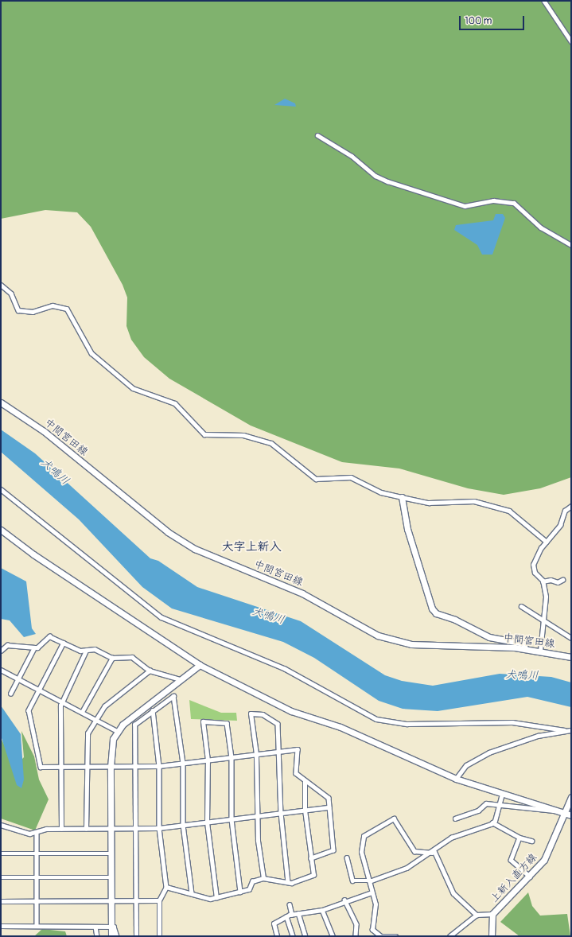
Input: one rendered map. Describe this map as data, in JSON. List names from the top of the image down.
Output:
{
  "streets": {
    "street": ["中間宮田線", "上新入直方線"]
  },
  "districts": ["大字上新入"],
  "water": ["犬鳴川"],
  "scale_bar": "100 m"
}
